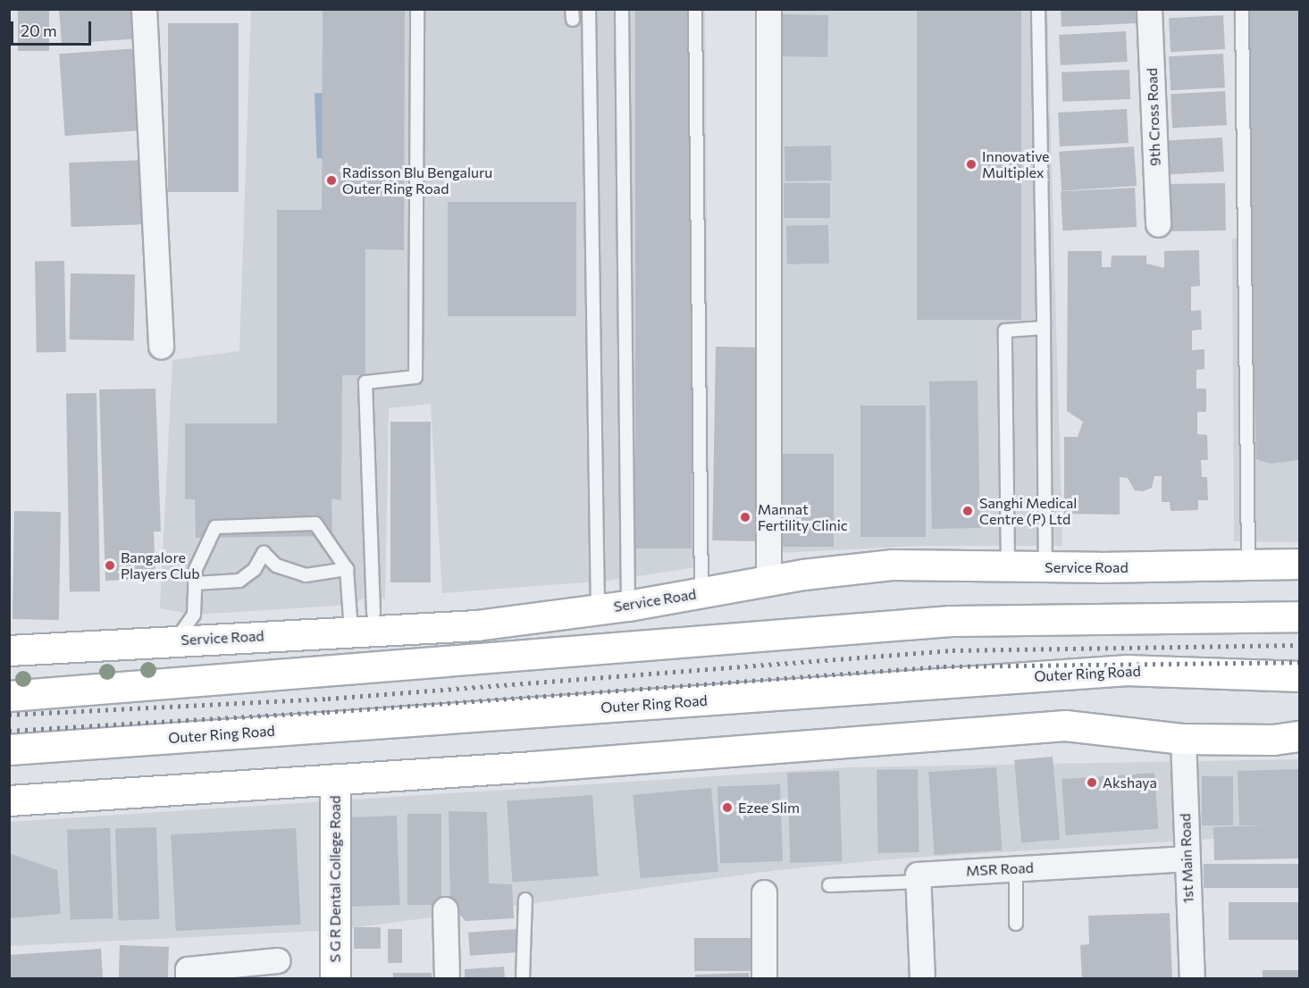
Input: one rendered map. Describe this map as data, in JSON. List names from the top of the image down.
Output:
{
  "streets": {
    "main road": ["Service Road", "Outer Ring Road", "S G R Dental College Road"],
    "street": ["9th Cross Road", "1st Main Road", "MSR Road"]
  },
  "crossings": [
    ["1st Main Road", "MSR Road"]
  ],
  "places": [
    "Innovative Multiplex",
    "Radisson Blu Bengaluru Outer Ring Road",
    "Sanghi Medical Centre (P) Ltd",
    "Mannat Fertility Clinic",
    "Bangalore Players Club",
    "Akshaya",
    "Ezee Slim"
  ],
  "scale_bar": "20 m"
}
